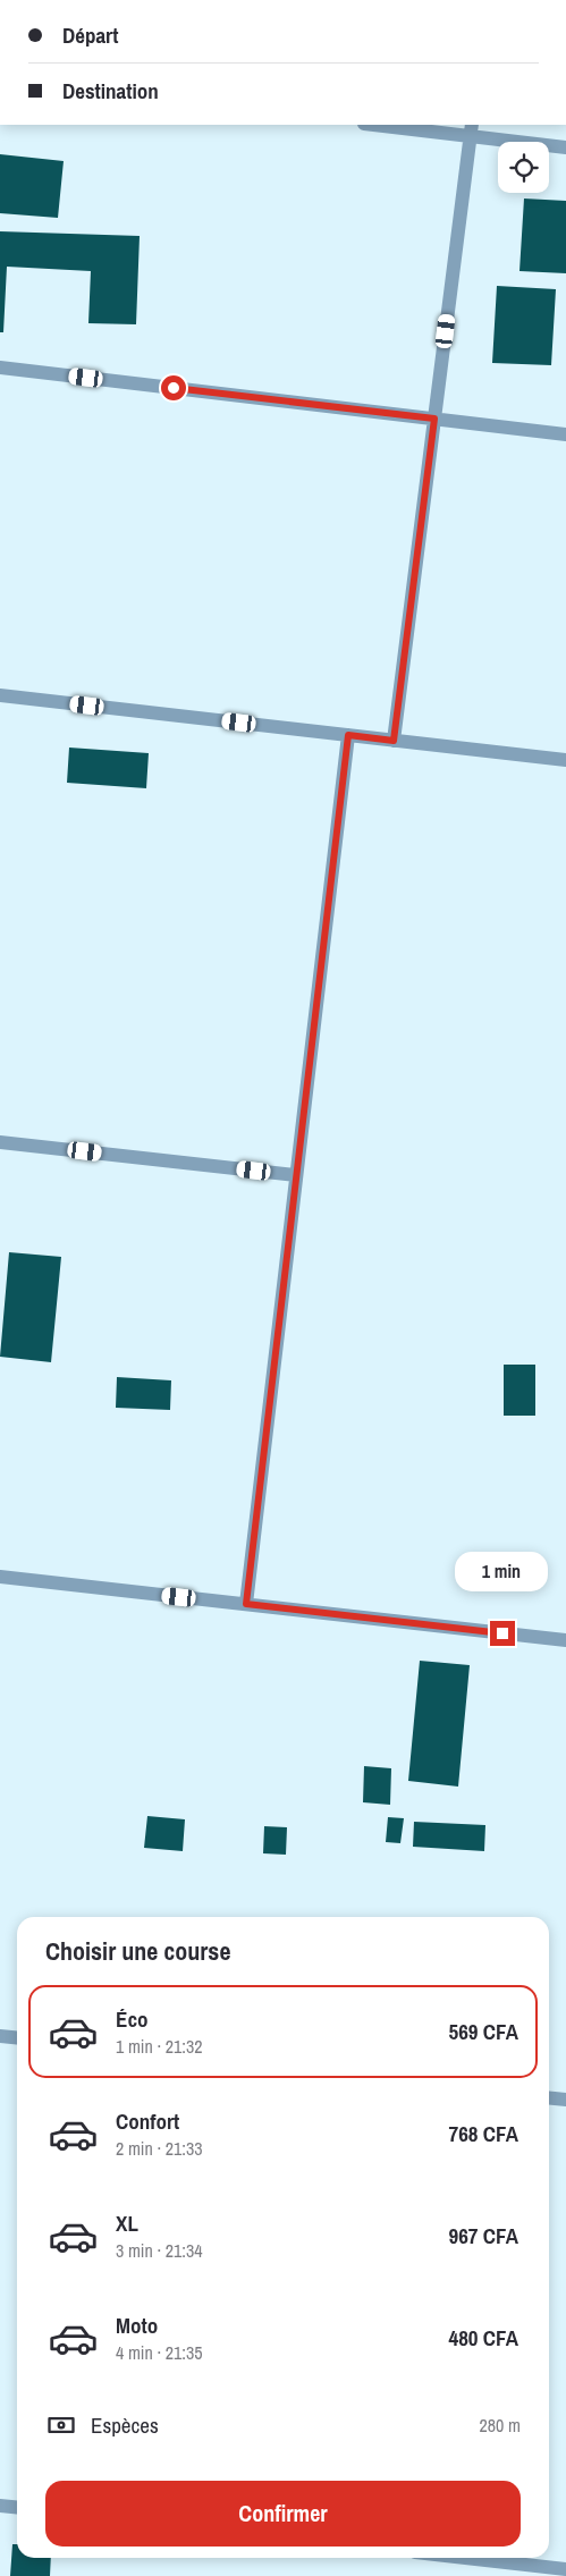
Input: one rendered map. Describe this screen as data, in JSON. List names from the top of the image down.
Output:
{
  "page": {
    "banner": ["Départ", "Destination"],
    "bubble": "1 min",
    "heading": "Choisir une course",
    "list": [
      {
        "name": "Éco",
        "note": "1 min · 21:32",
        "value": "569 CFA"
      },
      {
        "name": "Confort",
        "note": "2 min · 21:33",
        "value": "768 CFA"
      },
      {
        "name": "XL",
        "note": "3 min · 21:34",
        "value": "967 CFA"
      },
      {
        "name": "Moto",
        "note": "4 min · 21:35",
        "value": "480 CFA"
      }
    ],
    "pay": ["Espèces", "280 m"],
    "buttons": "Confirmer"
  }
}
